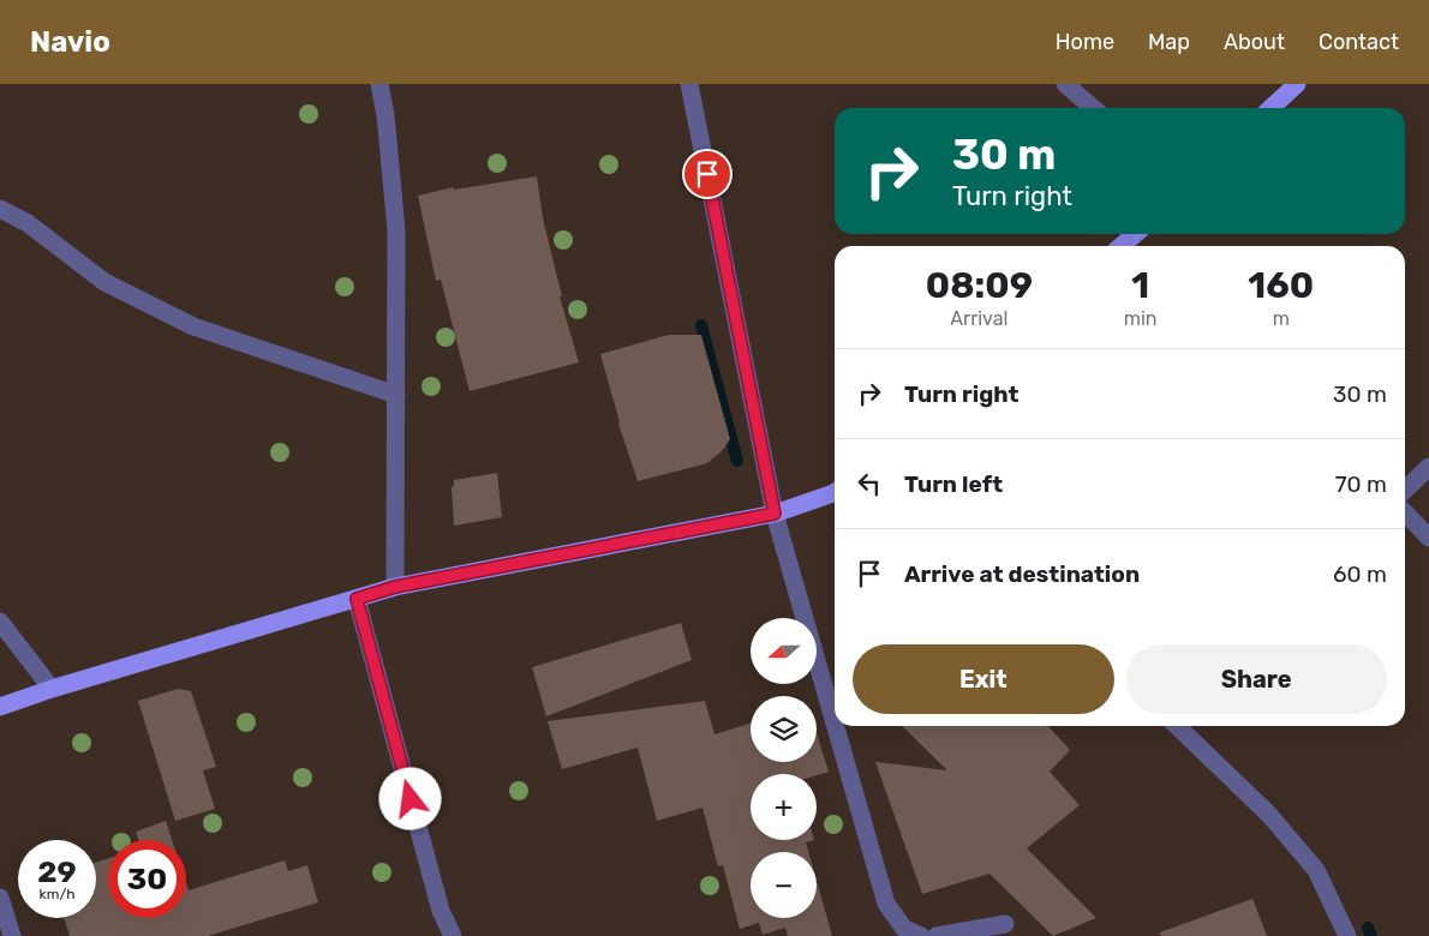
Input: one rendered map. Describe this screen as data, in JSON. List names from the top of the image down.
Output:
{
  "north": "left",
  "page": {
    "header": "Navio",
    "nav": [
      "Home",
      "Map",
      "About",
      "Contact"
    ],
    "turn": ["30 m", "Turn right"],
    "eta": [
      "08:09",
      "Arrival",
      "1",
      "min",
      "160",
      "m"
    ],
    "list": [
      {
        "name": "Turn right",
        "value": "30 m"
      },
      {
        "name": "Turn left",
        "value": "70 m"
      },
      {
        "name": "Arrive at destination",
        "value": "60 m"
      }
    ],
    "map_buttons": ["+", "−"],
    "buttons": ["Exit", "Share"],
    "speed": "29 km/h",
    "limit": "30"
  }
}
